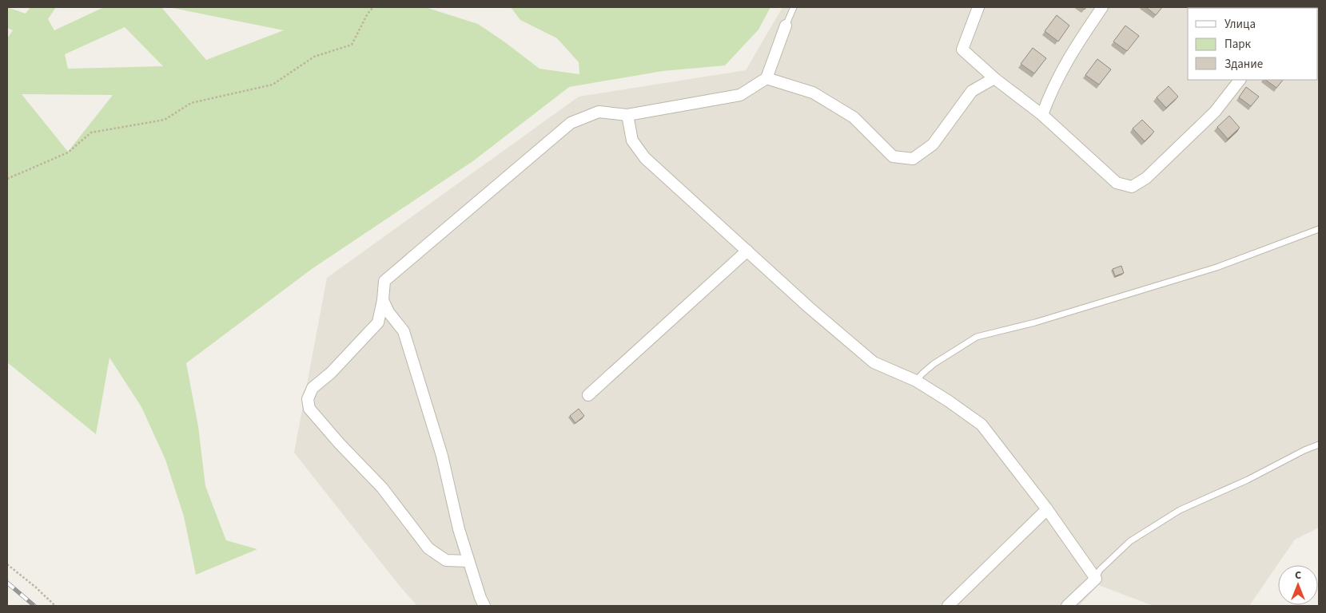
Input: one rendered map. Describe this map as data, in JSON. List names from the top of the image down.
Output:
{
  "legend": ["Улица", "Парк", "Здание"],
  "north": "top"
}
